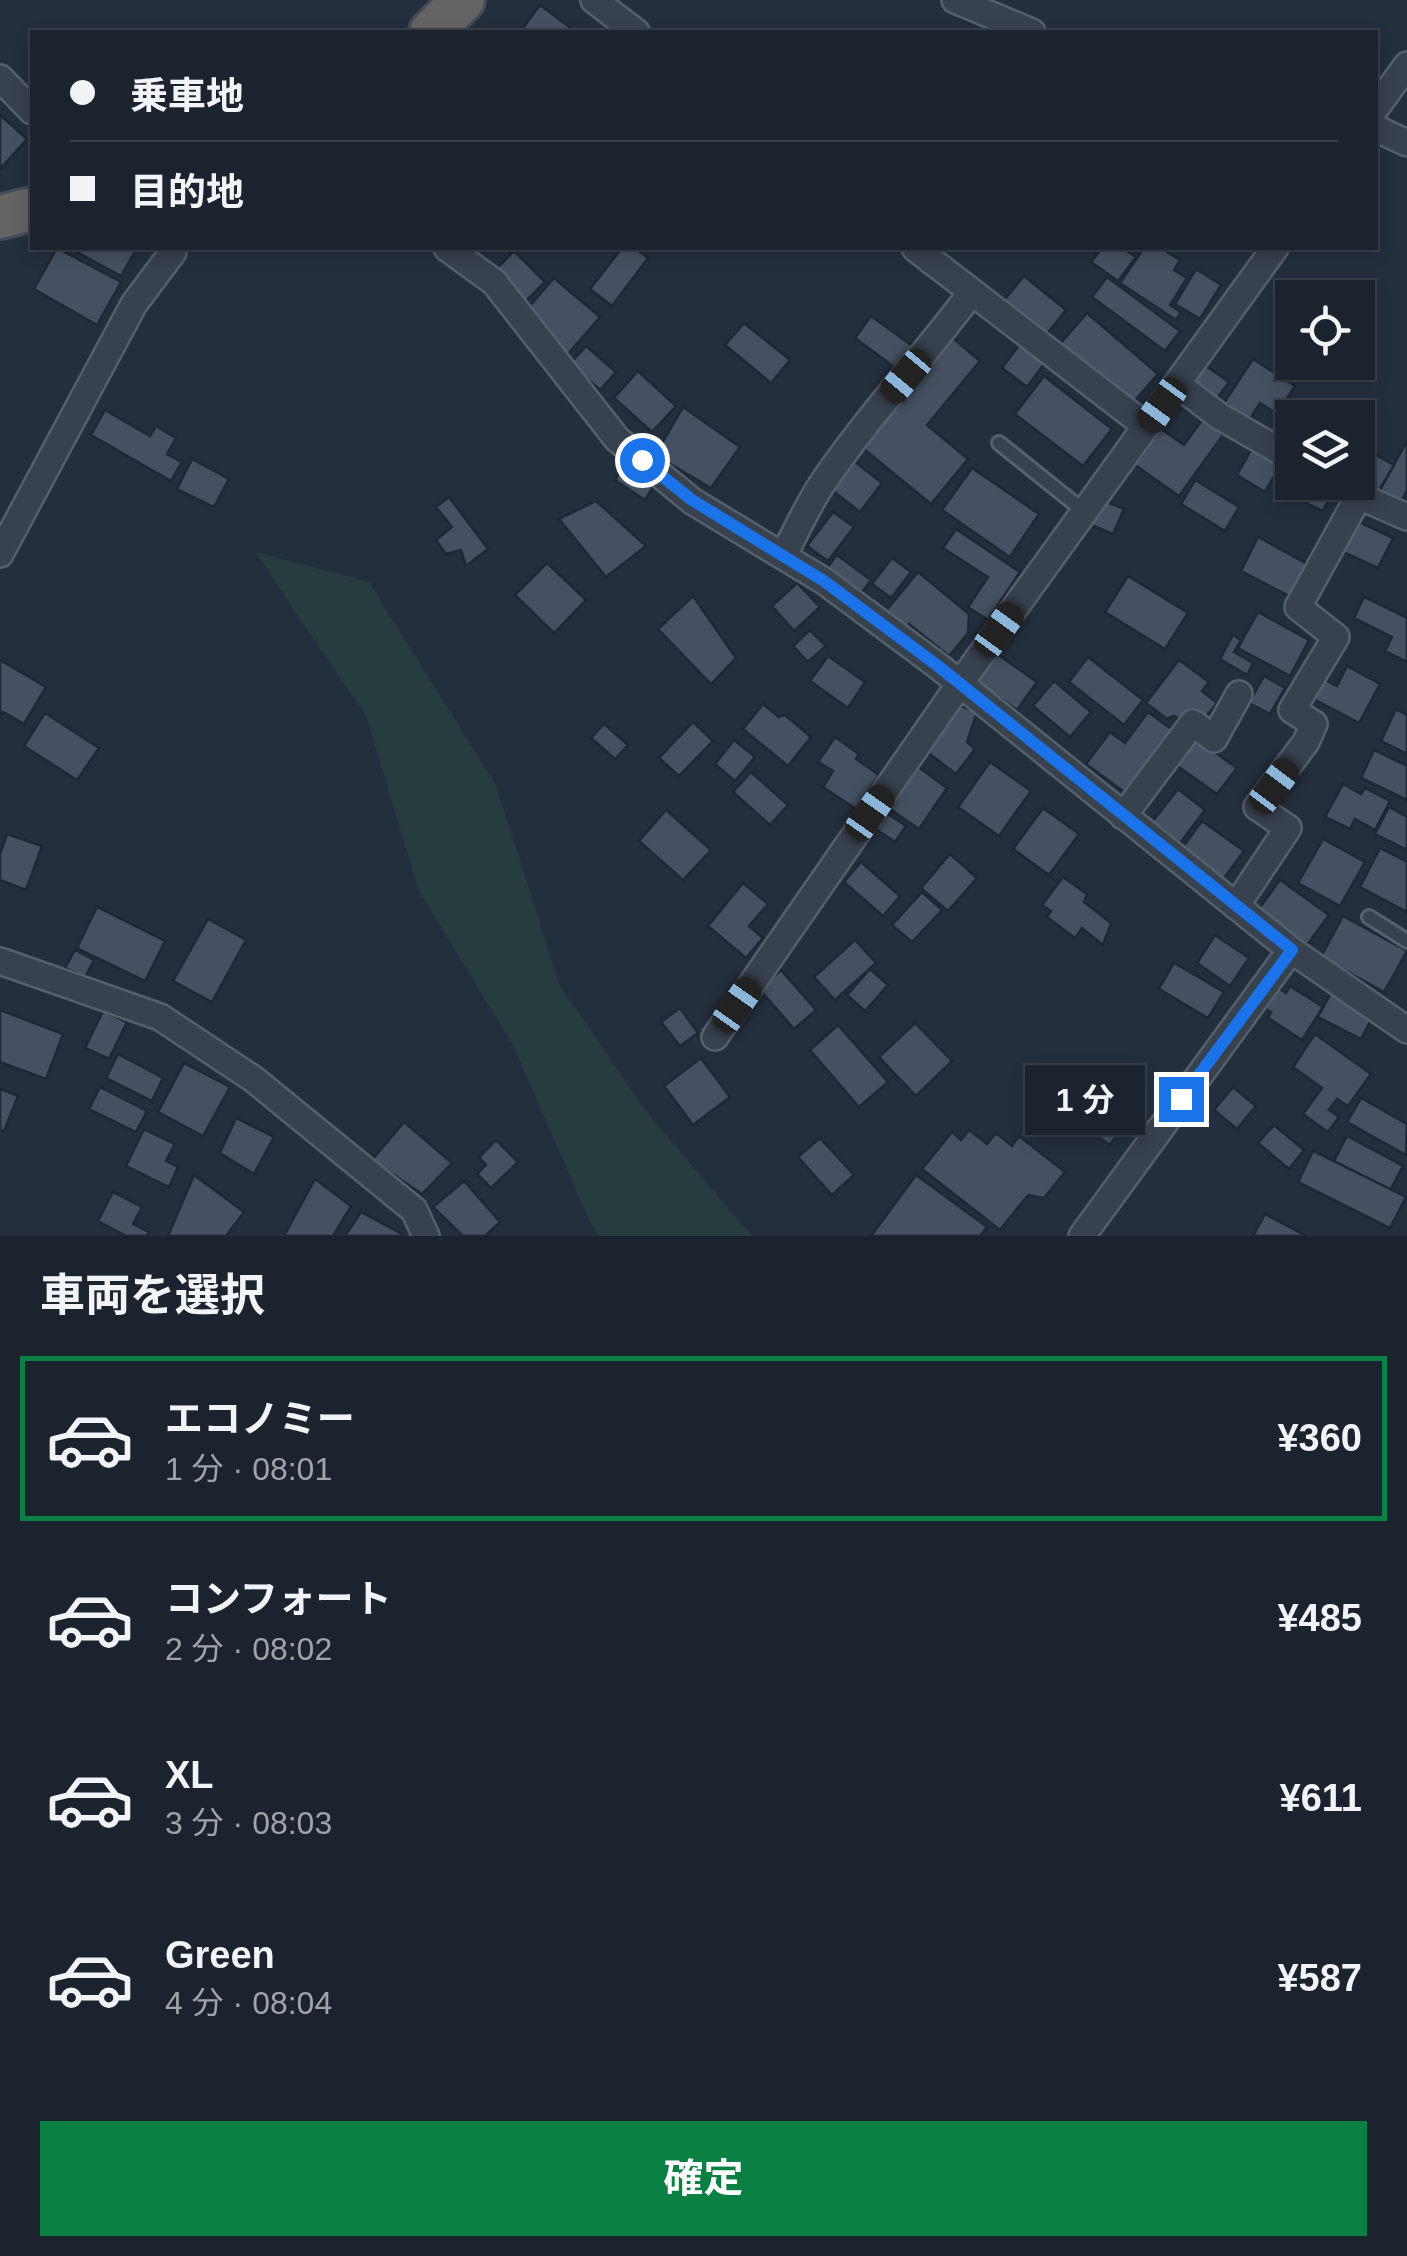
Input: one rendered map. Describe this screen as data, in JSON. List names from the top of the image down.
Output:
{
  "page": {
    "banner": ["乗車地", "目的地"],
    "bubble": "1 分",
    "heading": "車両を選択",
    "list": [
      {
        "name": "エコノミー",
        "note": "1 分 · 08:01",
        "value": "¥360"
      },
      {
        "name": "コンフォート",
        "note": "2 分 · 08:02",
        "value": "¥485"
      },
      {
        "name": "XL",
        "note": "3 分 · 08:03",
        "value": "¥611"
      },
      {
        "name": "Green",
        "note": "4 分 · 08:04",
        "value": "¥587"
      }
    ],
    "buttons": "確定"
  }
}
